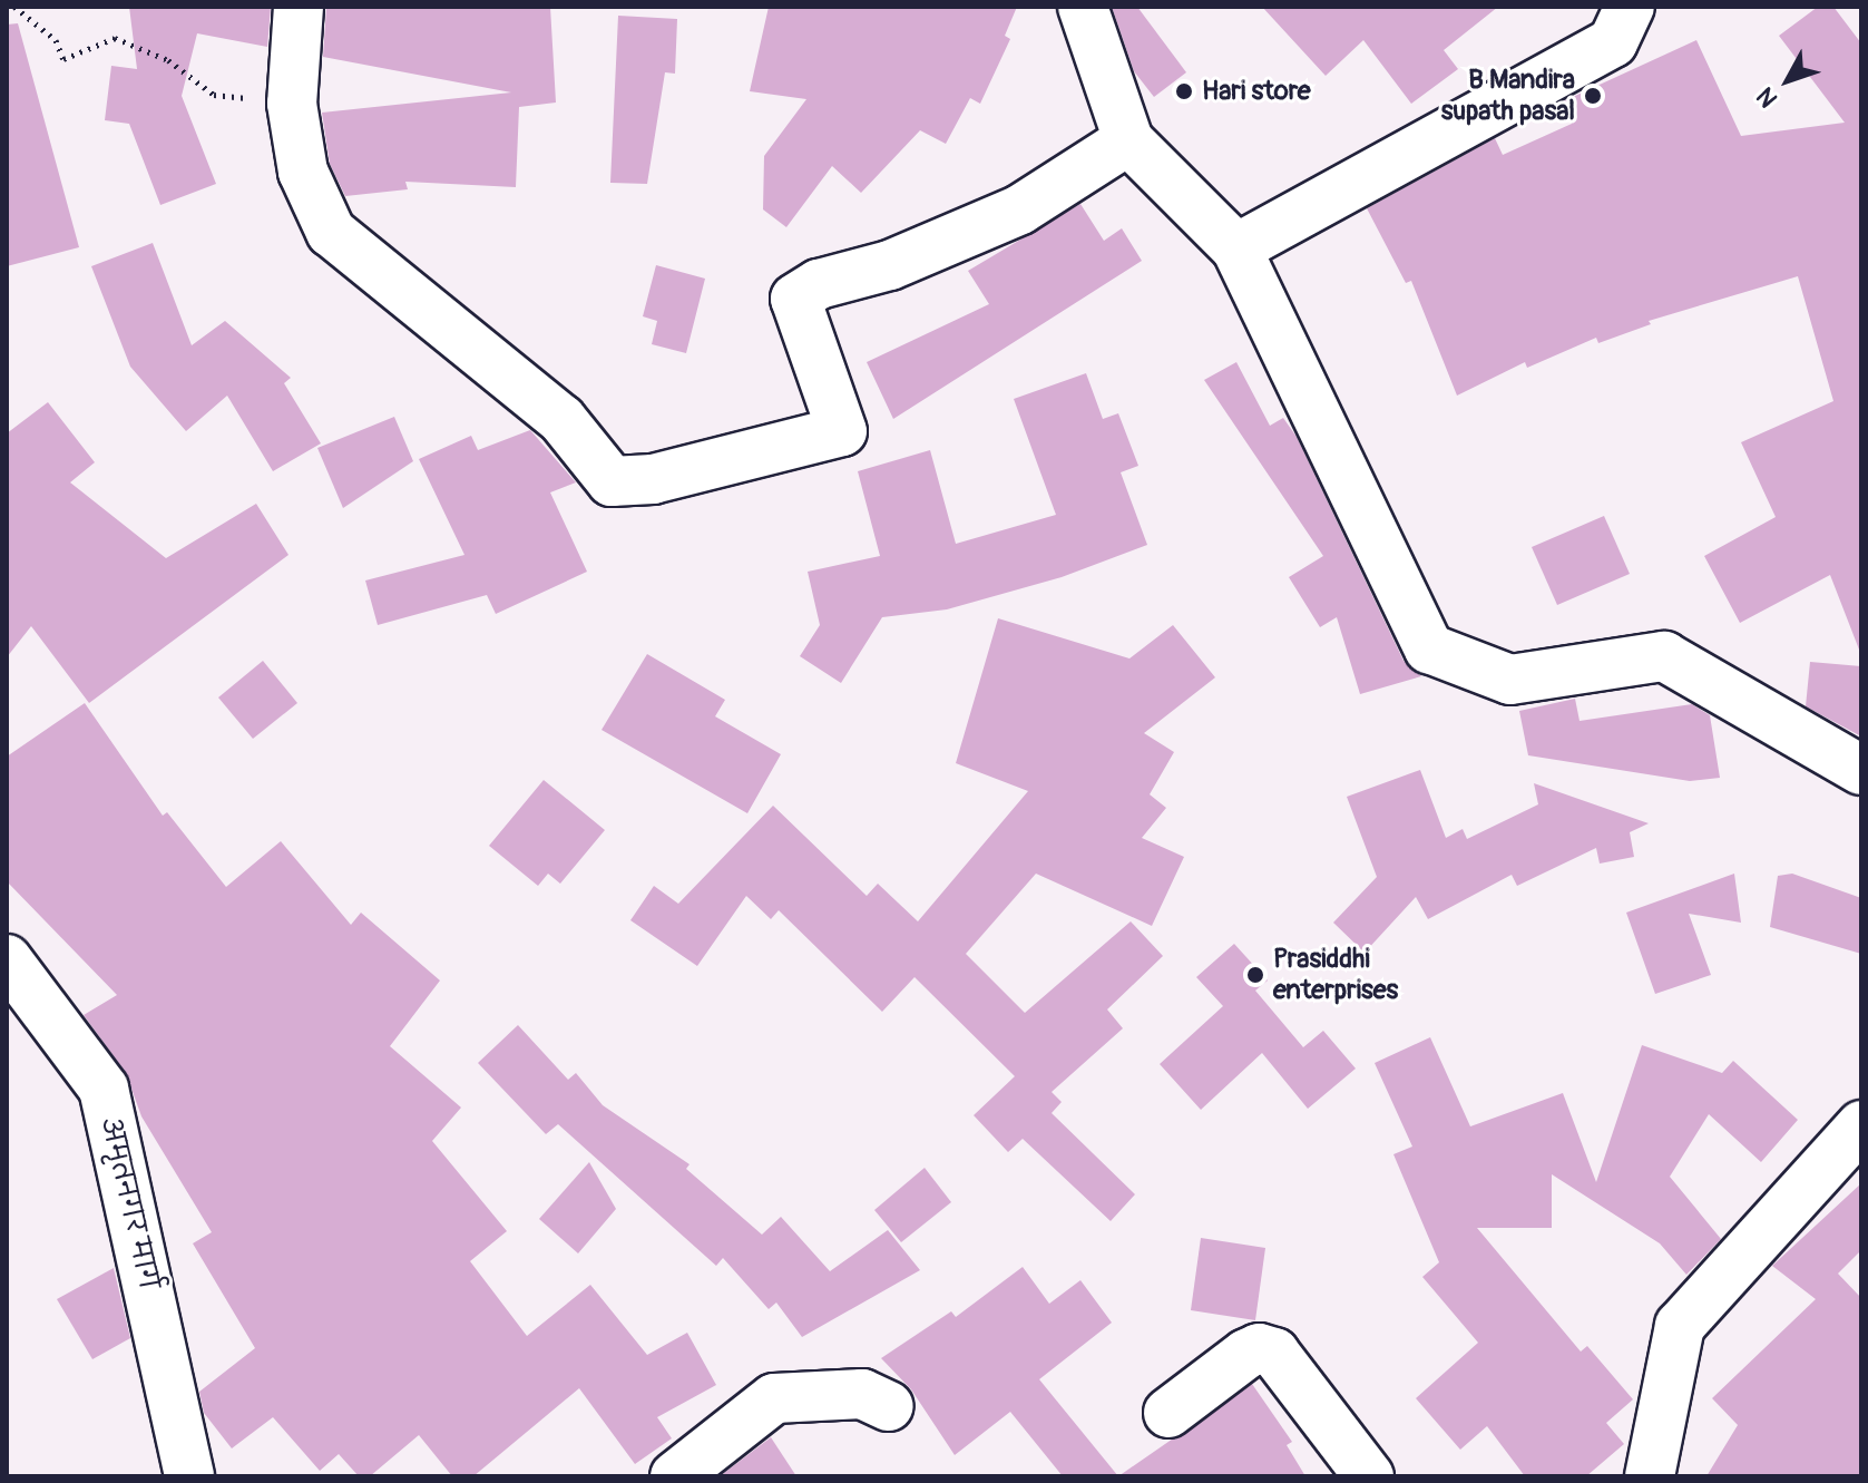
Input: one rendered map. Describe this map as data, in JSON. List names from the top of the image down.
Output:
{
  "streets": {
    "street": ["अमृतनगर मार्ग"]
  },
  "places": ["Hari store", "B Mandira supath pasal", "Prasiddhi enterprises"],
  "north": "bottom left"
}
